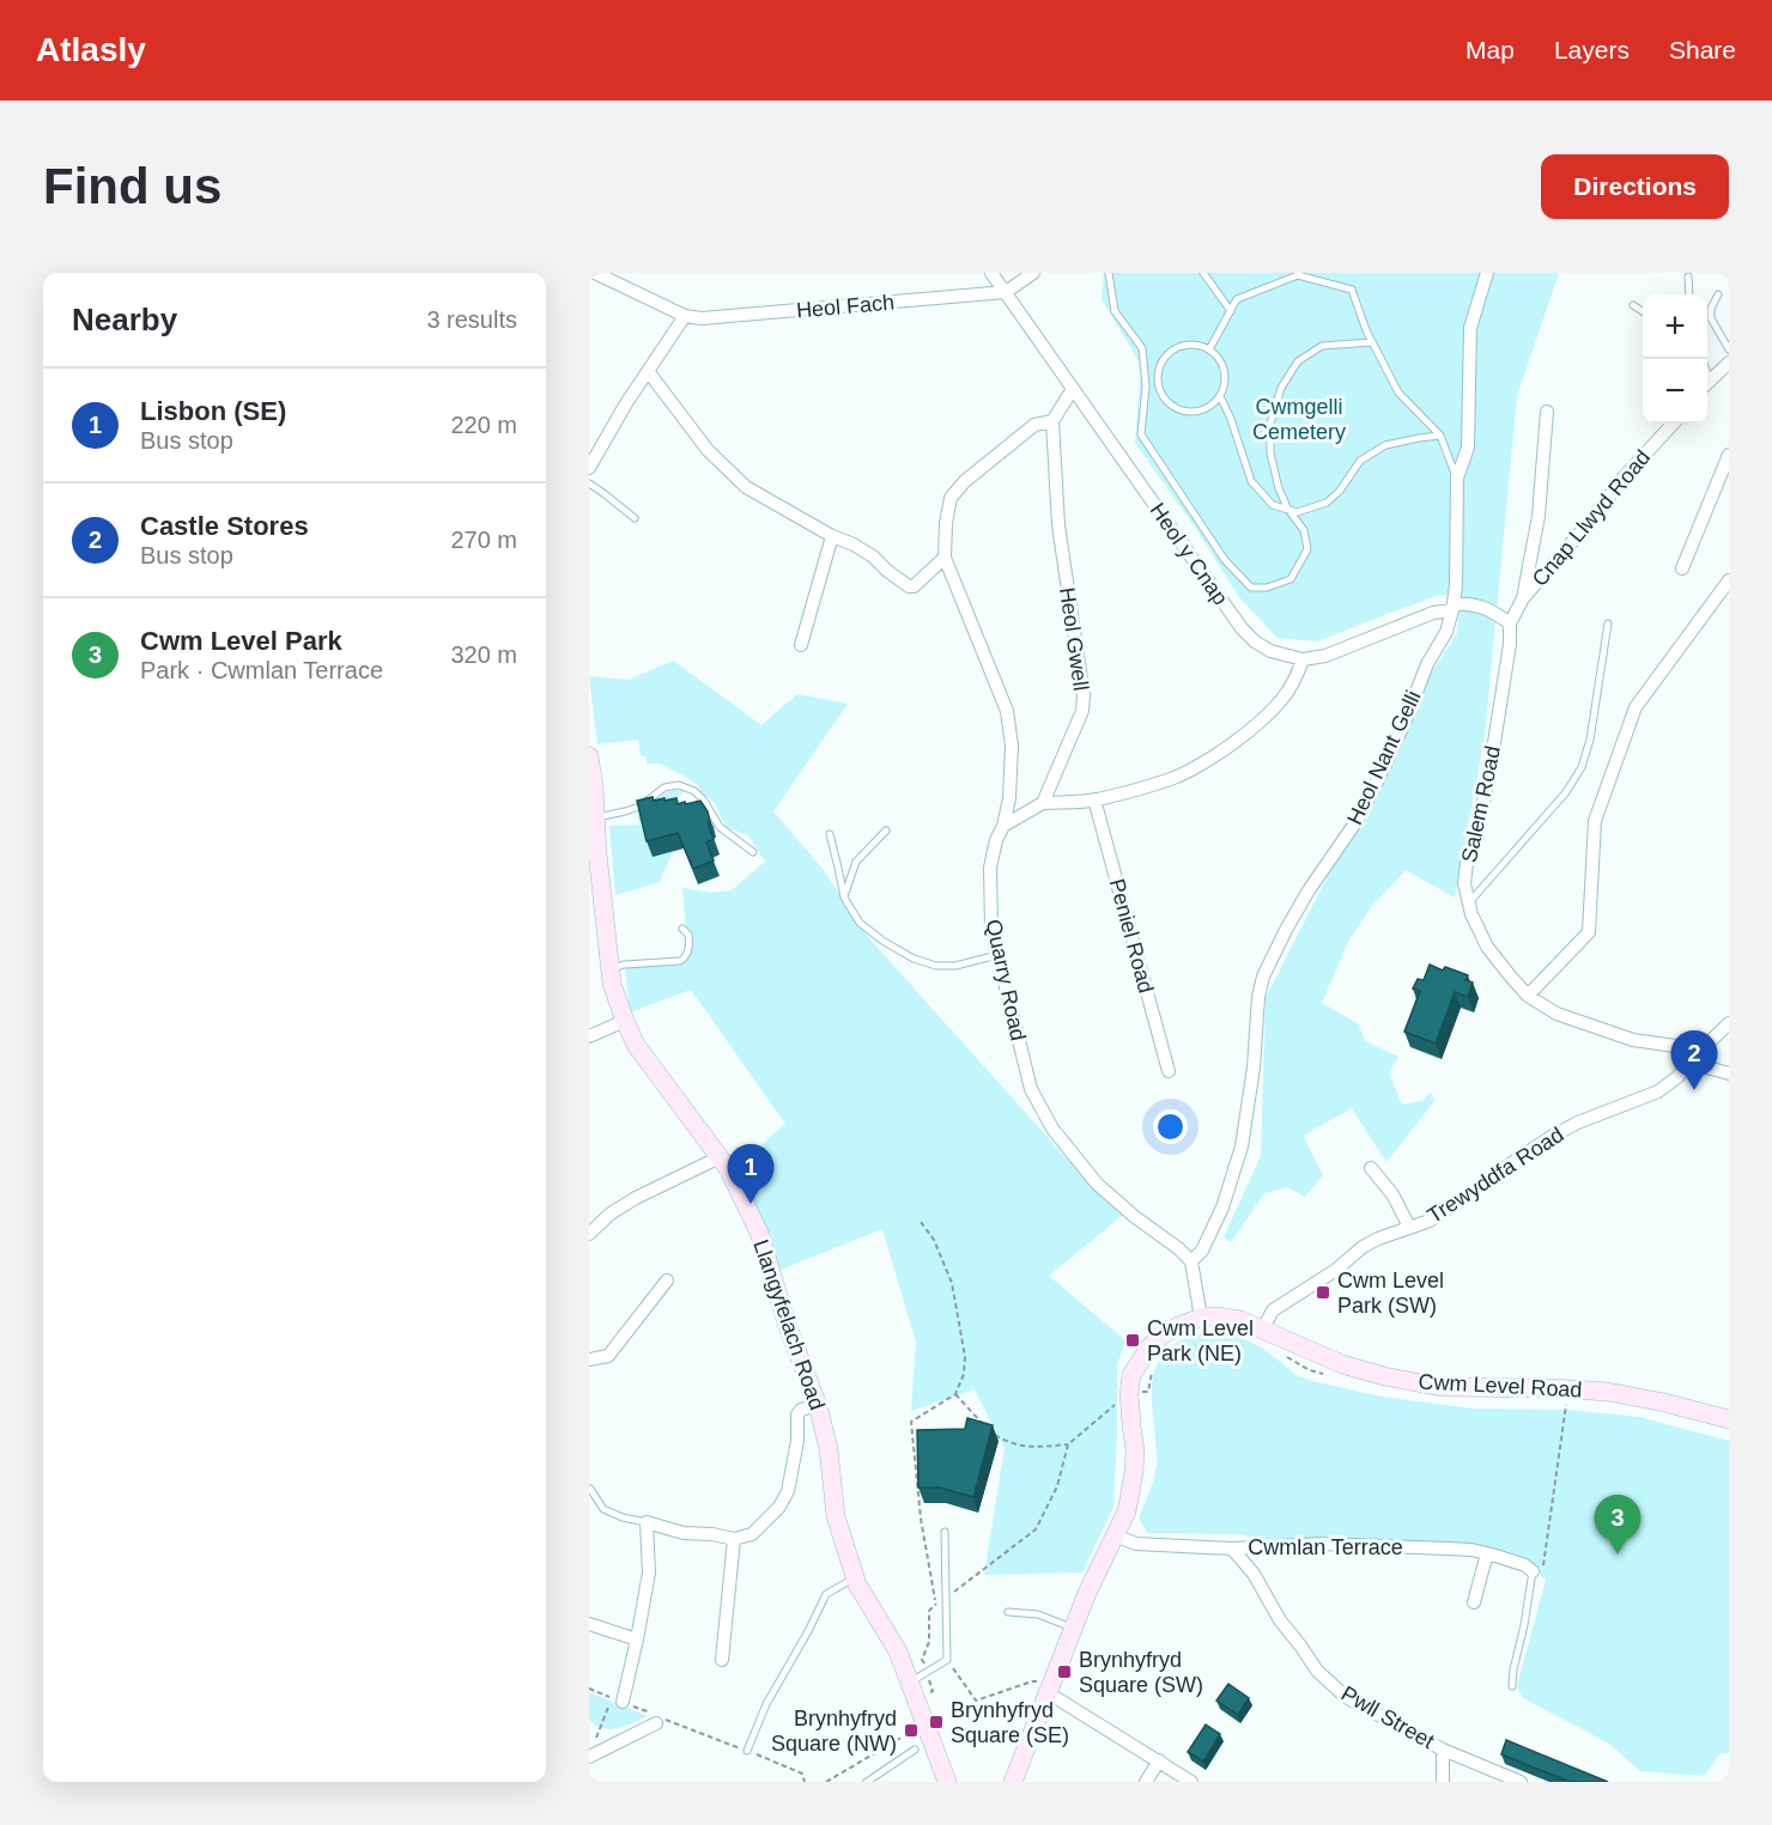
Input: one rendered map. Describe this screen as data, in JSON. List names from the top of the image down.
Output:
{
  "streets": {
    "main road": ["Llangyfelach Road", "Cwm Level Road"],
    "street": [
      "Heol Fach",
      "Cnap Llwyd Road",
      "Heol y Cnap",
      "Heol Gwell",
      "Heol Nant Gelli",
      "Salem Road",
      "Peniel Road",
      "Quarry Road",
      "Trewyddfa Road",
      "Cwmlan Terrace",
      "Pwll Street"
    ]
  },
  "crossings": [
    ["Heol Fach", "Heol y Cnap"],
    ["Cnap Llwyd Road", "Heol y Cnap"],
    ["Cnap Llwyd Road", "Salem Road"],
    ["Heol y Cnap", "Heol Nant Gelli"],
    ["Heol y Cnap", "Salem Road"],
    ["Heol Gwell", "Quarry Road"],
    ["Heol Nant Gelli", "Quarry Road"],
    ["Salem Road", "Trewyddfa Road"],
    ["Trewyddfa Road", "Cwm Level Road"],
    ["Cwm Level Road", "Cwmlan Terrace"],
    ["Cwmlan Terrace", "Pwll Street"]
  ],
  "parks": ["Cwmgelli Cemetery"],
  "places": {
    "transit": [
      "Cwm Level Park (SW)",
      "Cwm Level Park (NE)",
      "Brynhyfryd Square (SW)",
      "Brynhyfryd Square (SE)",
      "Brynhyfryd Square (NW)"
    ]
  },
  "page": {
    "header": "Atlasly",
    "nav": ["Map", "Layers", "Share"],
    "buttons": "Directions",
    "title": "Find us",
    "heading": ["Nearby", "3 results"],
    "map_buttons": ["+", "−"],
    "list": [
      {
        "mark": "1",
        "name": "Lisbon (SE)",
        "note": "Bus stop",
        "value": "220 m"
      },
      {
        "mark": "2",
        "name": "Castle Stores",
        "note": "Bus stop",
        "value": "270 m"
      },
      {
        "mark": "3",
        "name": "Cwm Level Park",
        "note": "Park · Cwmlan Terrace",
        "value": "320 m"
      }
    ],
    "pins": ["2", "1", "3"]
  }
}
